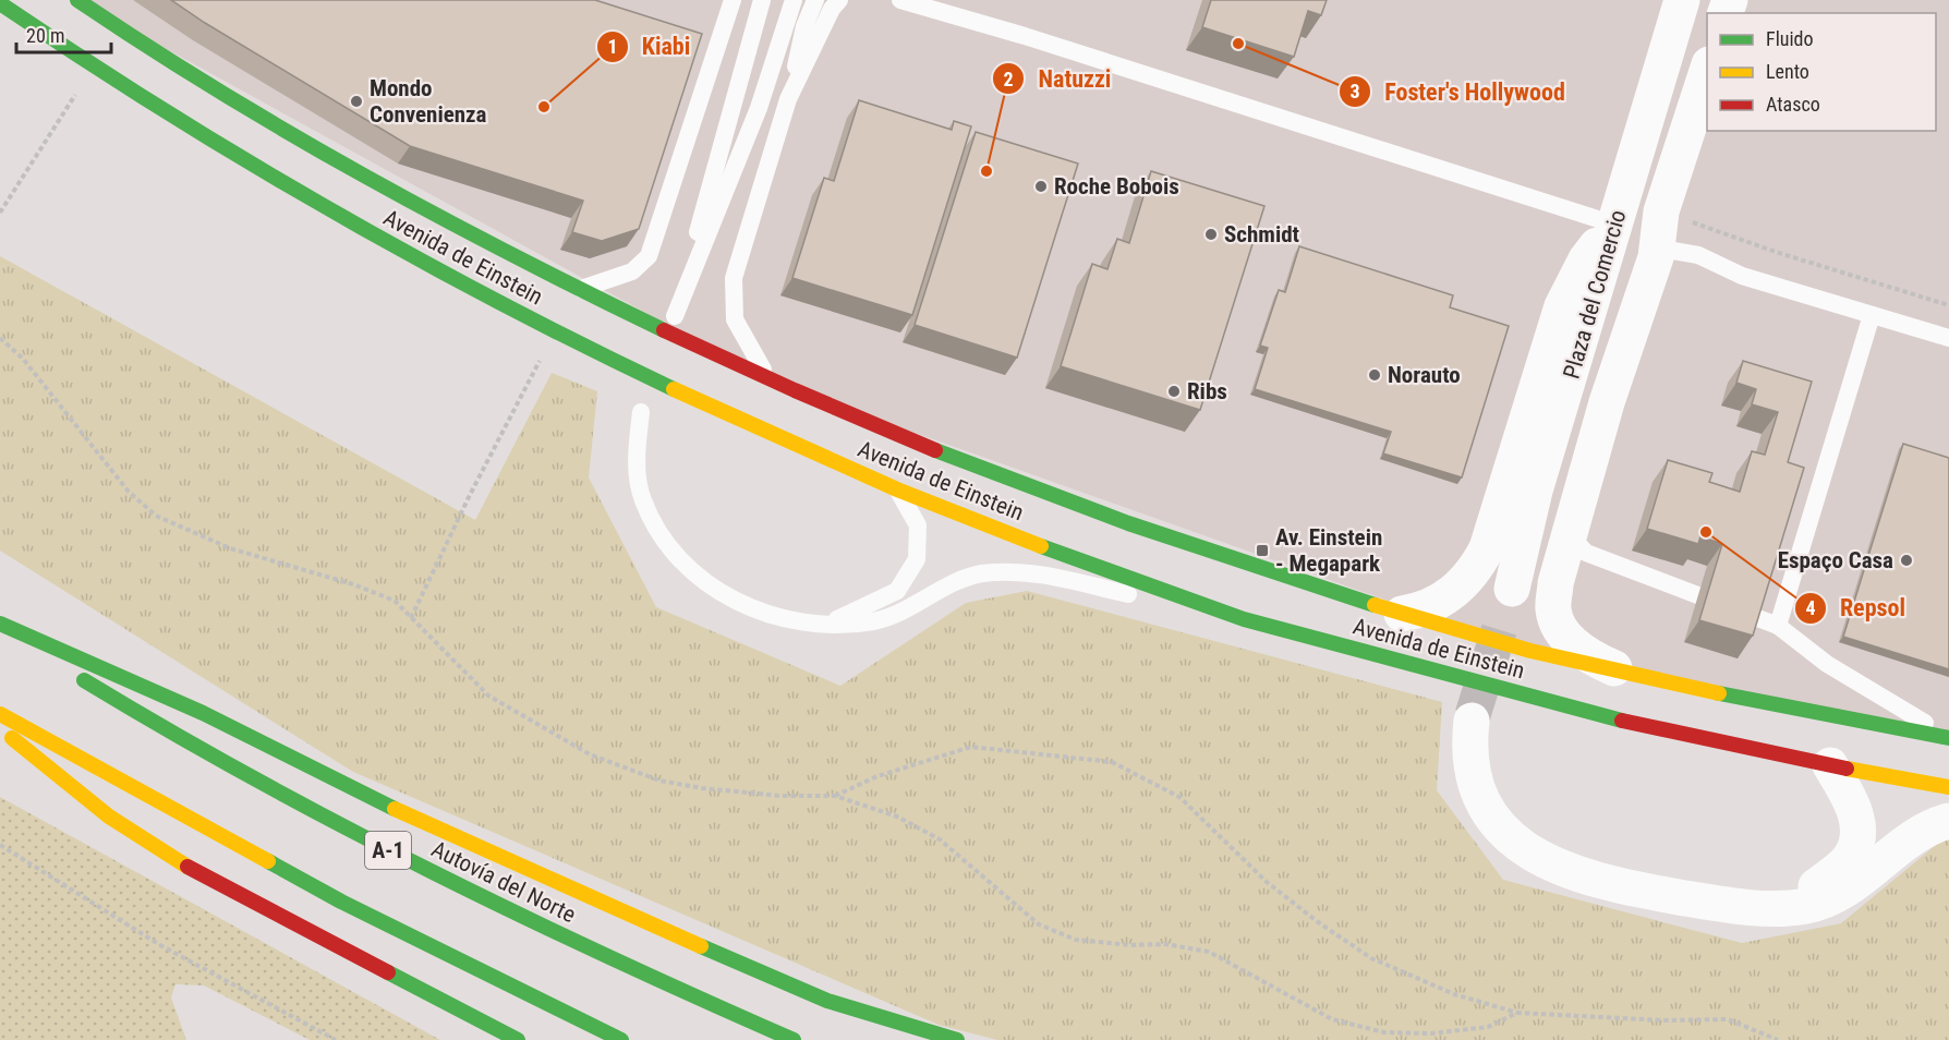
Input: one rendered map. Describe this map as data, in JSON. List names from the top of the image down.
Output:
{
  "streets": {
    "main road": ["Avenida de Einstein", "A-1", "Autovía del Norte"],
    "street": ["Plaza del Comercio"]
  },
  "crossings": [
    ["Avenida de Einstein", "Plaza del Comercio"]
  ],
  "places": {
    "other": [
      "Foster's Hollywood",
      "Mondo Convenienza",
      "Kiabi",
      "Natuzzi",
      "Roche Bobois",
      "Schmidt",
      "Norauto",
      "Ribs",
      "Repsol",
      "Espaço Casa"
    ],
    "transit": ["Av. Einstein - Megapark"]
  },
  "legend": ["Fluido", "Lento", "Atasco"],
  "scale_bar": "20 m"
}
